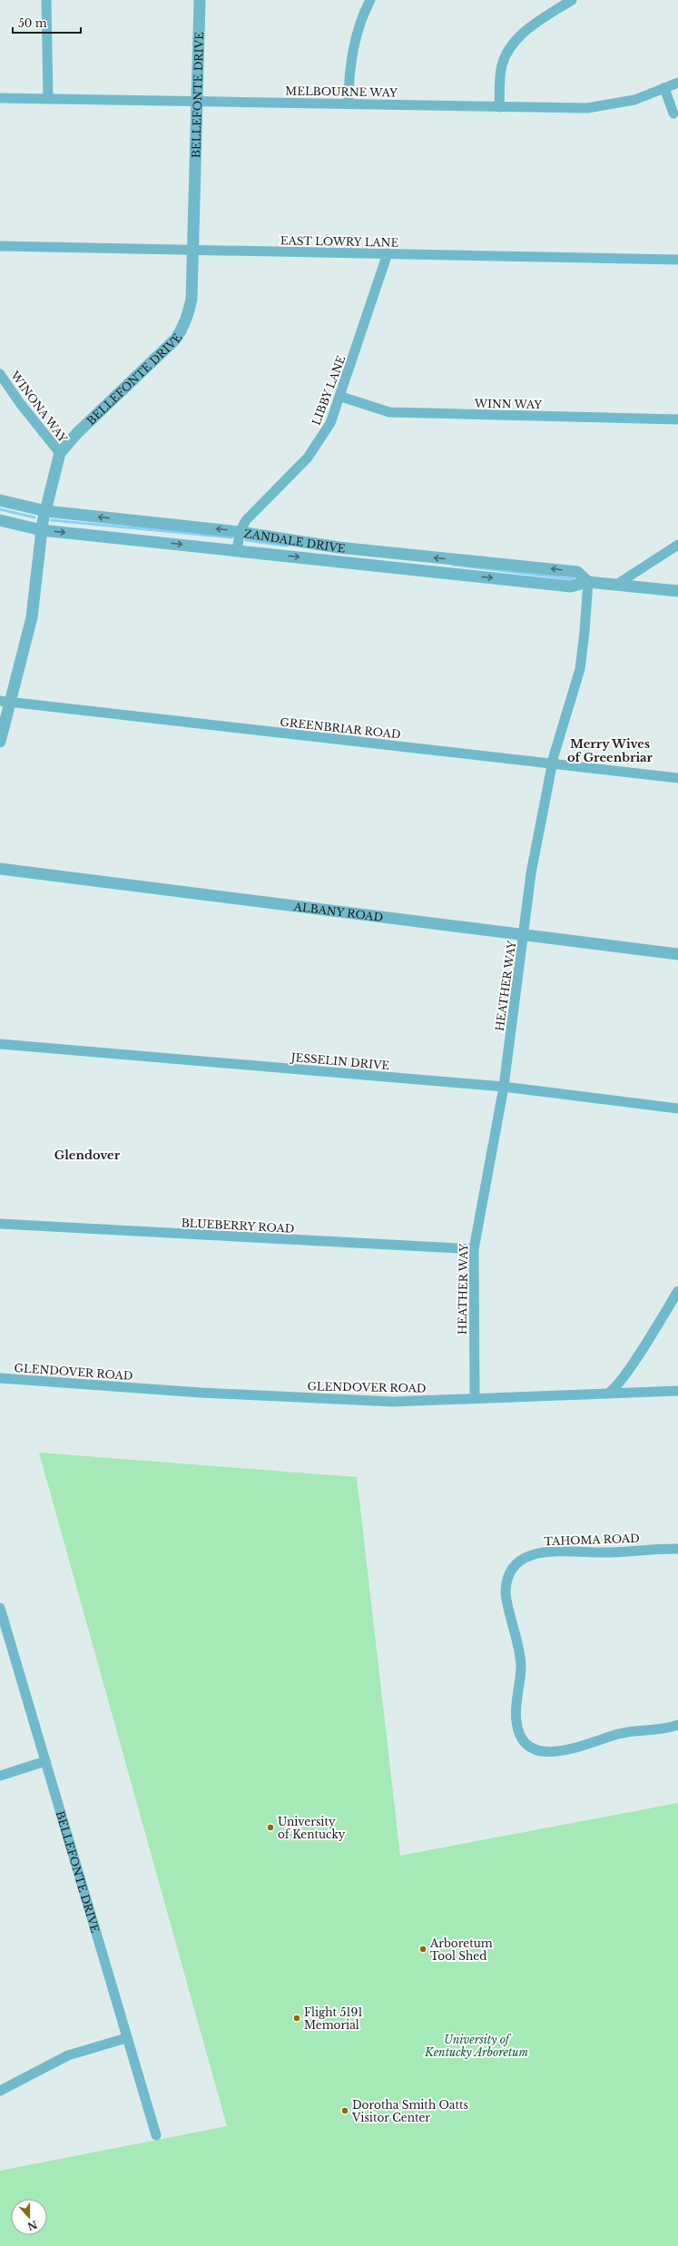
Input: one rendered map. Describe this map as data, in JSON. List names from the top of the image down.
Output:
{
  "streets": {
    "street": [
      "MELBOURNE WAY",
      "BELLEFONTE DRIVE",
      "EAST LOWRY LANE",
      "LIBBY LANE",
      "WINN WAY",
      "WINONA WAY",
      "ZANDALE DRIVE",
      "GREENBRIAR ROAD",
      "ALBANY ROAD",
      "HEATHER WAY",
      "JESSELIN DRIVE",
      "BLUEBERRY ROAD",
      "GLENDOVER ROAD",
      "TAHOMA ROAD"
    ]
  },
  "crossings": [
    ["MELBOURNE WAY", "BELLEFONTE DRIVE"],
    ["BELLEFONTE DRIVE", "EAST LOWRY LANE"],
    ["BELLEFONTE DRIVE", "WINONA WAY"],
    ["BELLEFONTE DRIVE", "ZANDALE DRIVE"],
    ["BELLEFONTE DRIVE", "GREENBRIAR ROAD"],
    ["EAST LOWRY LANE", "LIBBY LANE"],
    ["LIBBY LANE", "WINN WAY"],
    ["LIBBY LANE", "ZANDALE DRIVE"],
    ["ZANDALE DRIVE", "HEATHER WAY"],
    ["GREENBRIAR ROAD", "HEATHER WAY"],
    ["ALBANY ROAD", "HEATHER WAY"],
    ["HEATHER WAY", "JESSELIN DRIVE"],
    ["HEATHER WAY", "BLUEBERRY ROAD"],
    ["HEATHER WAY", "GLENDOVER ROAD"]
  ],
  "districts": ["Merry Wives of Greenbriar", "Glendover"],
  "parks": ["University of Kentucky Arboretum"],
  "places": [
    "University of Kentucky",
    "Arboretum Tool Shed",
    "Flight 5191 Memorial",
    "Dorotha Smith Oatts Visitor Center"
  ],
  "scale_bar": "50 m",
  "north": "bottom"
}
